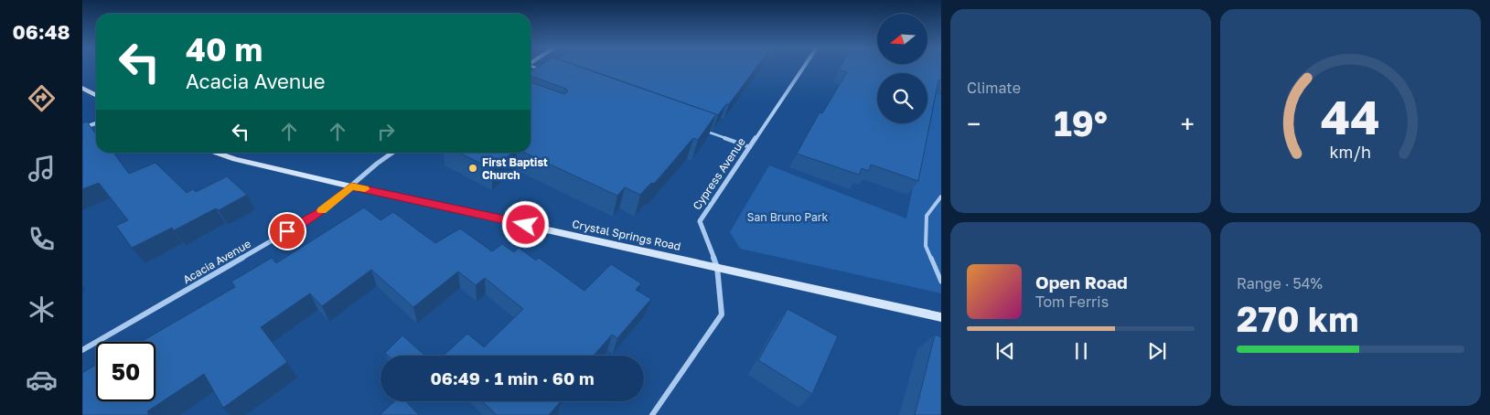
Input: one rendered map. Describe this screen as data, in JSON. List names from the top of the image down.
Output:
{
  "streets": {
    "main road": ["Crystal Springs Road"],
    "street": ["Cypress Avenue", "Acacia Avenue"]
  },
  "crossings": [
    ["Cypress Avenue", "Crystal Springs Road"],
    ["Crystal Springs Road", "Acacia Avenue"]
  ],
  "parks": ["San Bruno Park"],
  "places": ["First Baptist Church"],
  "north": "left",
  "page": {
    "tabs": "06:48",
    "tile": [
      "Climate",
      ["Range · 54%", "270 km"]
    ],
    "turn": ["40 m", "Acacia Avenue"],
    "heat": ["−", "19°", "+"],
    "song": ["Open Road", "Tom Ferris"],
    "limit": "50",
    "trip": "06:49 · 1 min · 60 m",
    "gauge": ["44", "km/h"]
  }
}
